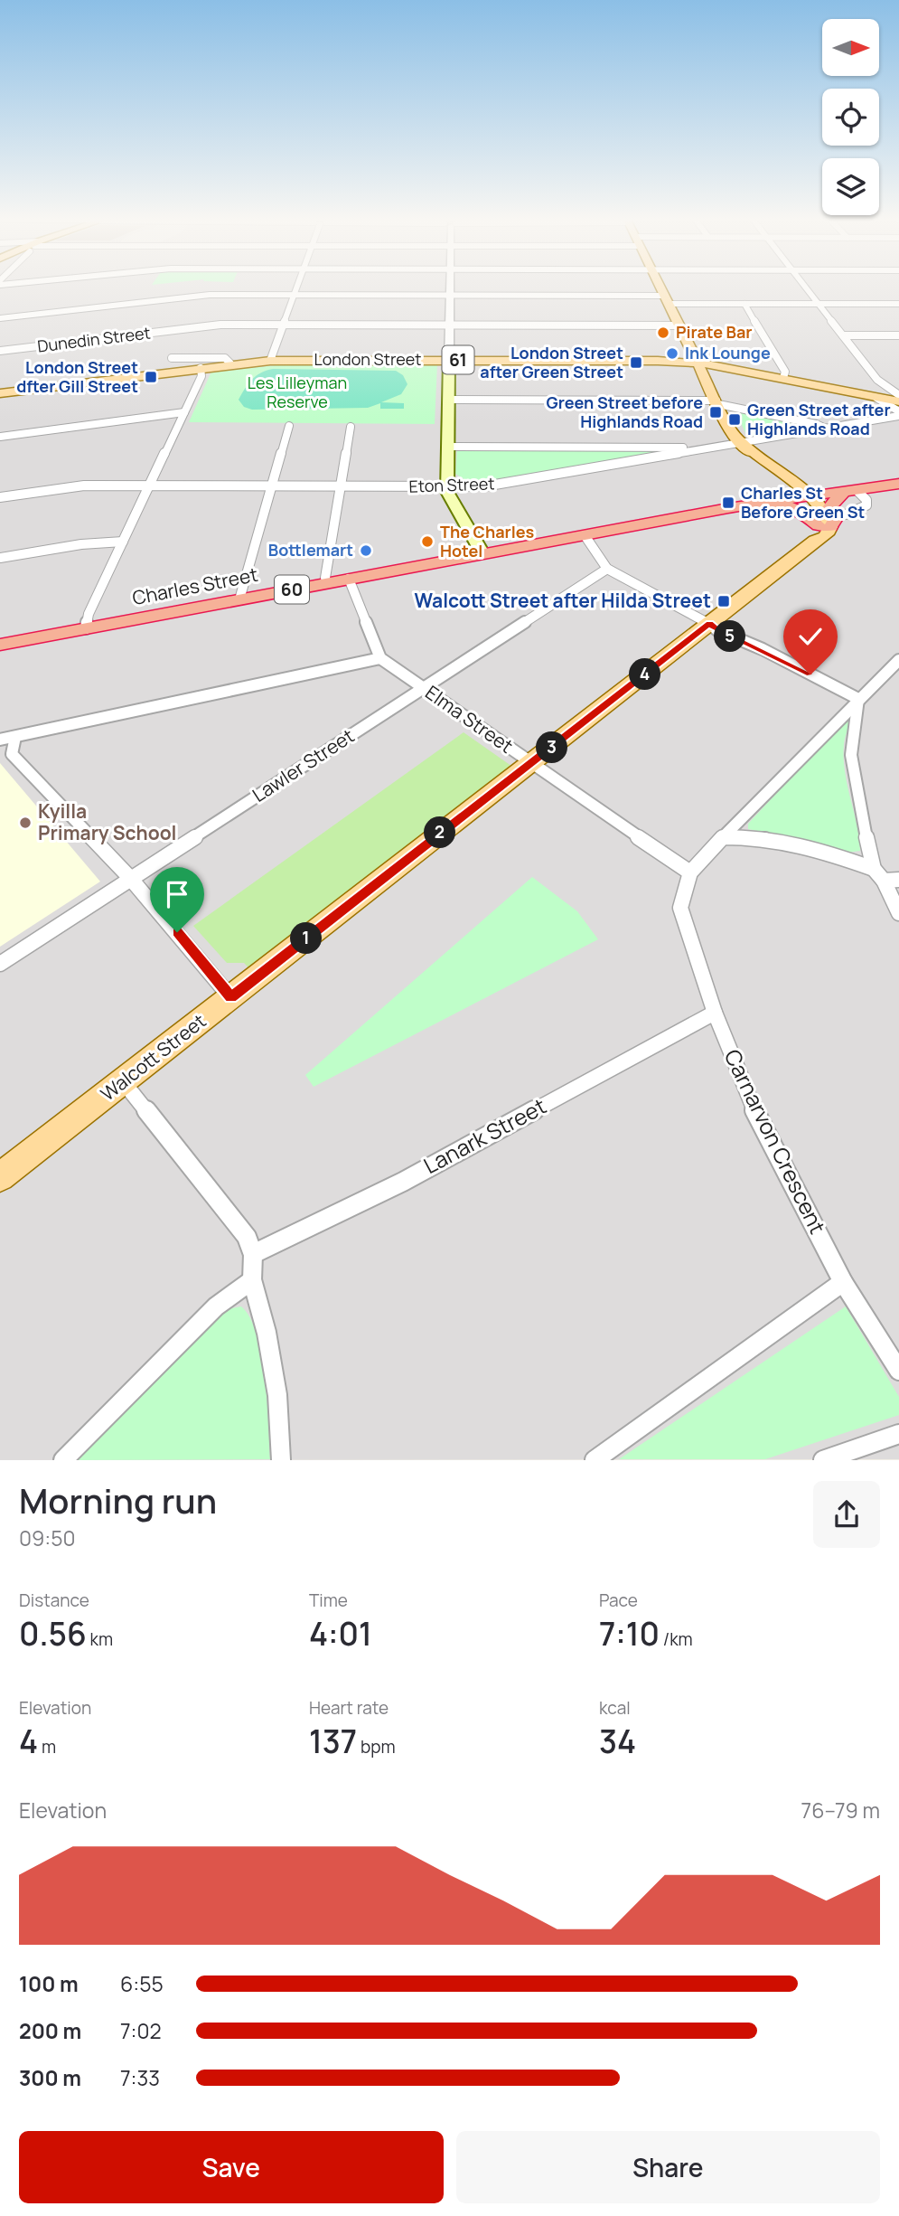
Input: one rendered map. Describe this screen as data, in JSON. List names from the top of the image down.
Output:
{
  "streets": {
    "highway": ["Charles Street", "60"],
    "main road": ["London Street", "61", "Walcott Street"],
    "street": [
      "Dunedin Street",
      "Eton Street",
      "Elma Street",
      "Lawler Street",
      "Lanark Street",
      "Carnarvon Crescent"
    ]
  },
  "crossings": [
    ["Elma Street", "Lawler Street"],
    ["Elma Street", "Walcott Street"],
    ["Elma Street", "Carnarvon Crescent"],
    ["Lanark Street", "Carnarvon Crescent"]
  ],
  "parks": ["Les Lilleyman Reserve"],
  "places": {
    "other": [
      "Pirate Bar",
      "Ink Lounge",
      "The Charles Hotel",
      "Bottlemart",
      "Kyilla Primary School"
    ],
    "transit": [
      "London Street after Green Street",
      "London Street dfter Gill Street",
      "Green Street before Highlands Road",
      "Green Street after Highlands Road",
      "Charles St Before Green St",
      "Walcott Street after Hilda Street"
    ]
  },
  "north": "right",
  "page": {
    "pins": [
      "5",
      "4",
      "3",
      "2",
      "1"
    ],
    "heading": ["Morning run", "09:50"],
    "stats": [
      ["Distance", "0.56 km"],
      ["Time", "4:01"],
      ["Pace", "7:10 /km"],
      ["Elevation", "4 m"],
      ["Heart rate", "137 bpm"],
      ["kcal", "34"]
    ],
    "chart": ["Elevation", "76–79 m"],
    "list": [
      {
        "name": "100 m",
        "note": "6:55"
      },
      {
        "name": "200 m",
        "note": "7:02"
      },
      {
        "name": "300 m",
        "note": "7:33"
      }
    ],
    "buttons": ["Save", "Share"]
  }
}
